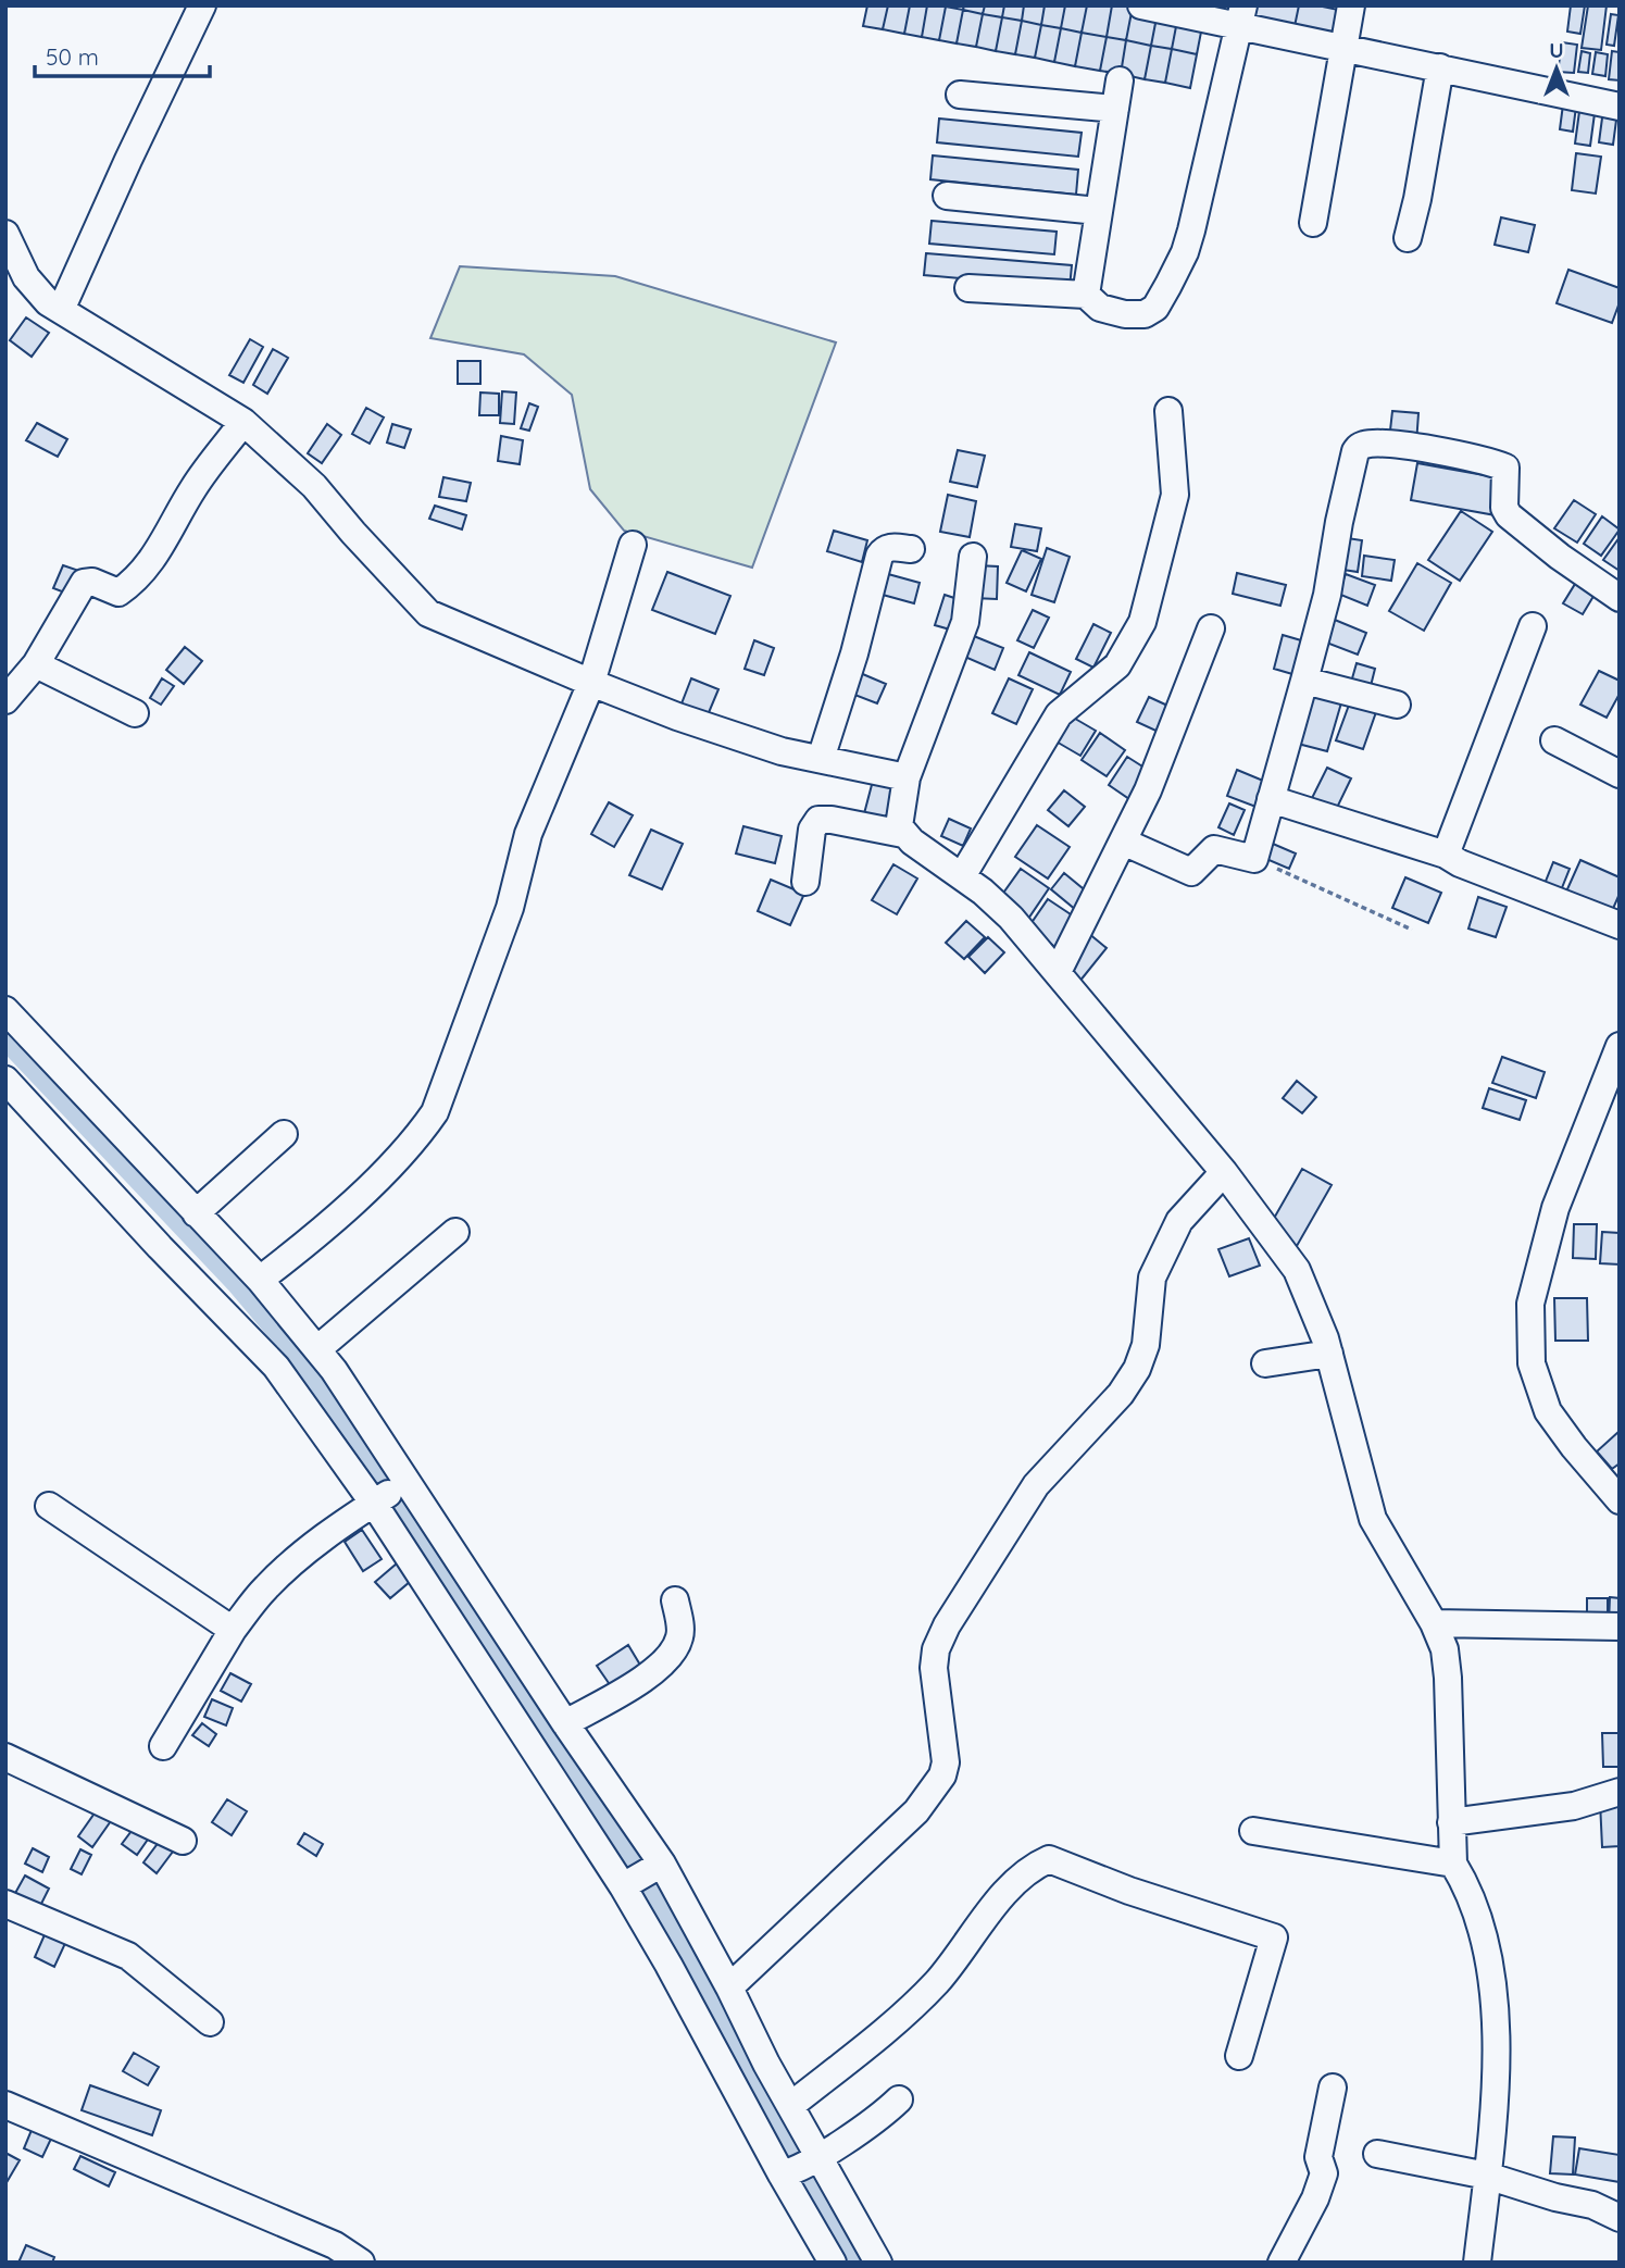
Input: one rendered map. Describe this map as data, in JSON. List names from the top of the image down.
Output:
{
  "scale_bar": "50 m",
  "north": "top"
}
